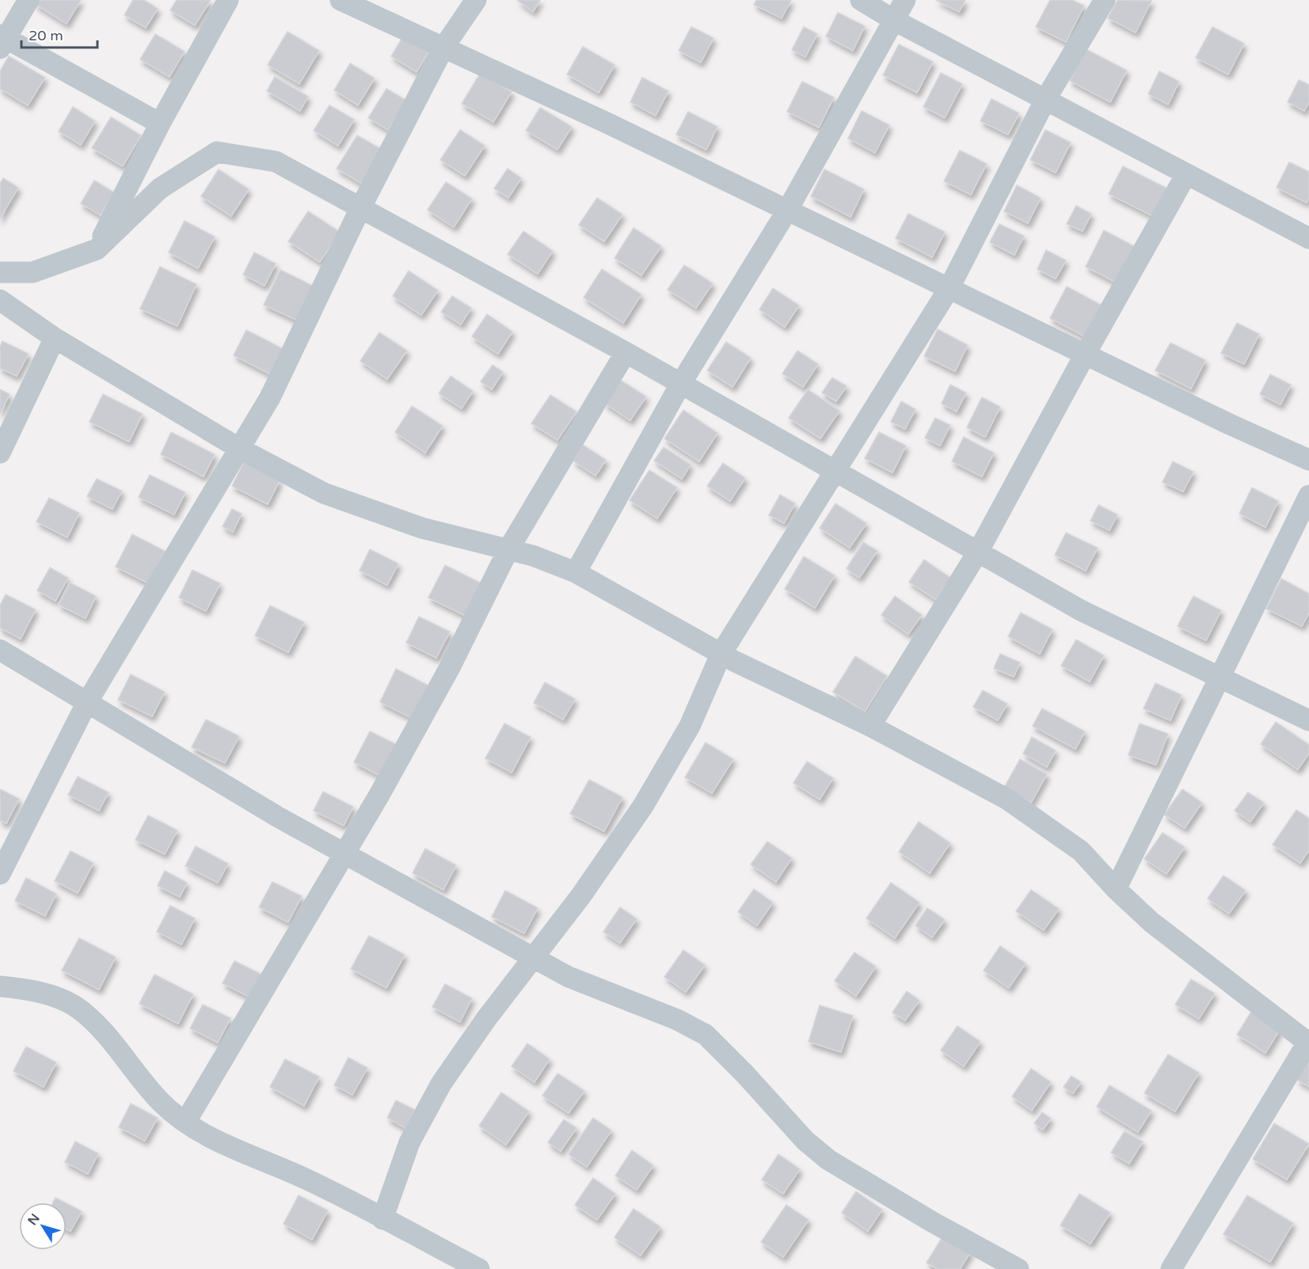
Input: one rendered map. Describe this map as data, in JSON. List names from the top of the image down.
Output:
{
  "scale_bar": "20 m",
  "north": "top left"
}
